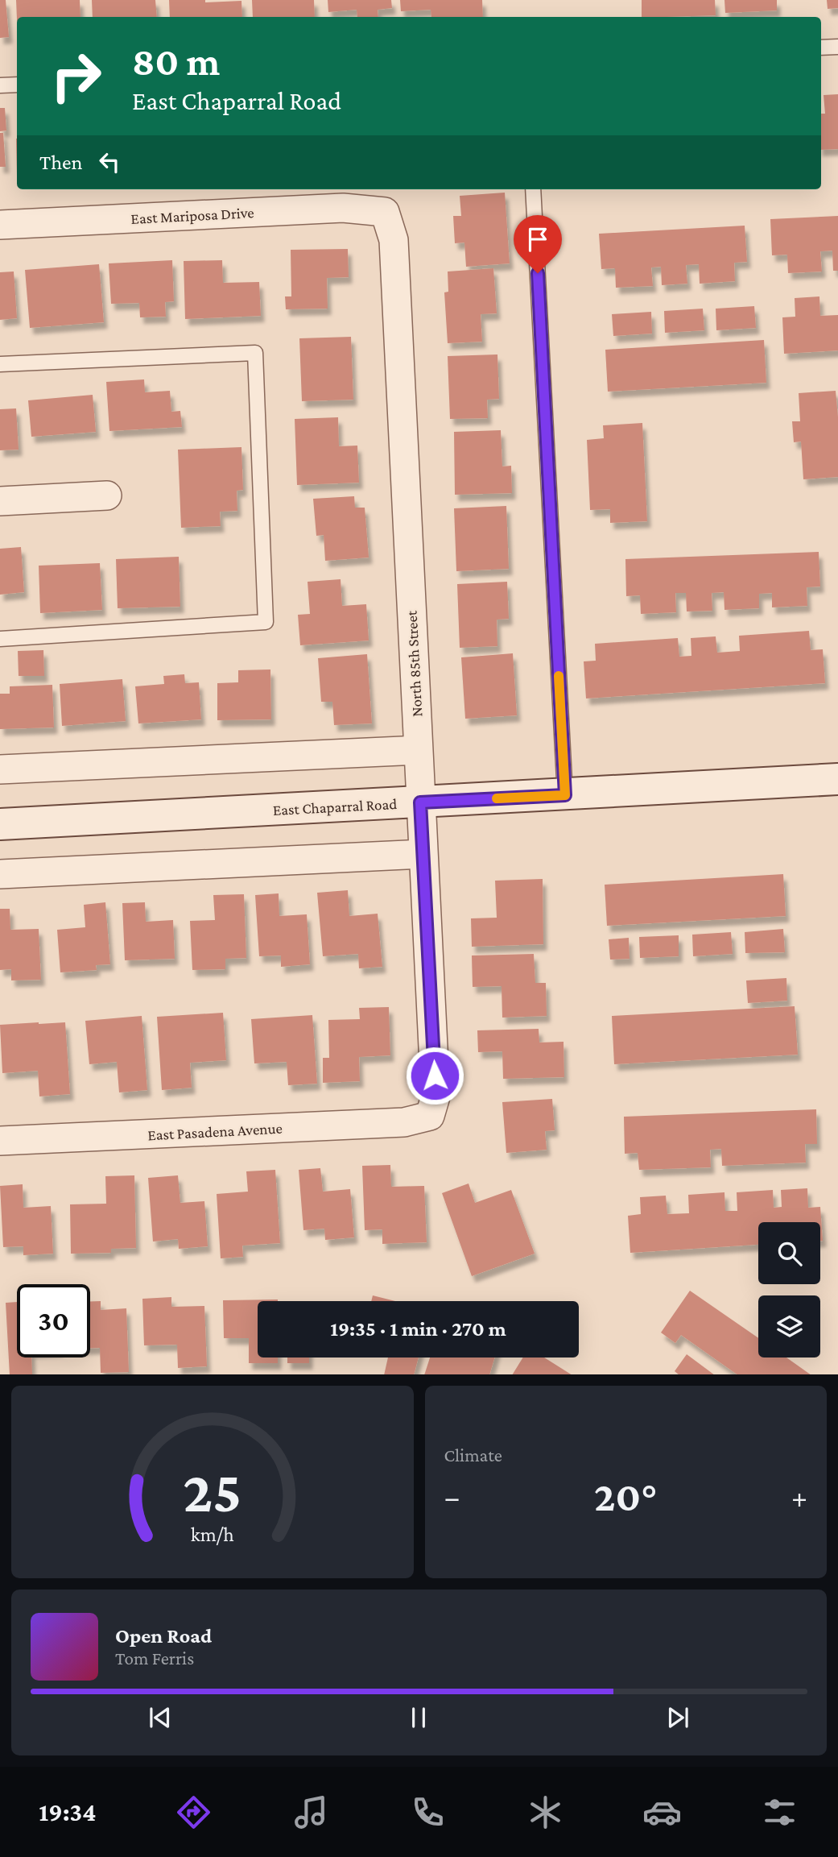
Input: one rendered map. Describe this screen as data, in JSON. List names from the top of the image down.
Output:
{
  "streets": {
    "main road": ["East Chaparral Road"],
    "street": ["East Mariposa Drive", "North 85th Street", "East Pasadena Avenue"]
  },
  "crossings": [
    ["East Mariposa Drive", "North 85th Street"],
    ["North 85th Street", "East Chaparral Road"],
    ["North 85th Street", "East Pasadena Avenue"]
  ],
  "page": {
    "turn": ["80 m", "East Chaparral Road"],
    "then": "Then",
    "limit": "30",
    "trip": "19:35 · 1 min · 270 m",
    "tile": "Climate",
    "heat": ["−", "20°", "+"],
    "song": ["Open Road", "Tom Ferris"],
    "tabs": "19:34",
    "gauge": ["25", "km/h"]
  }
}
